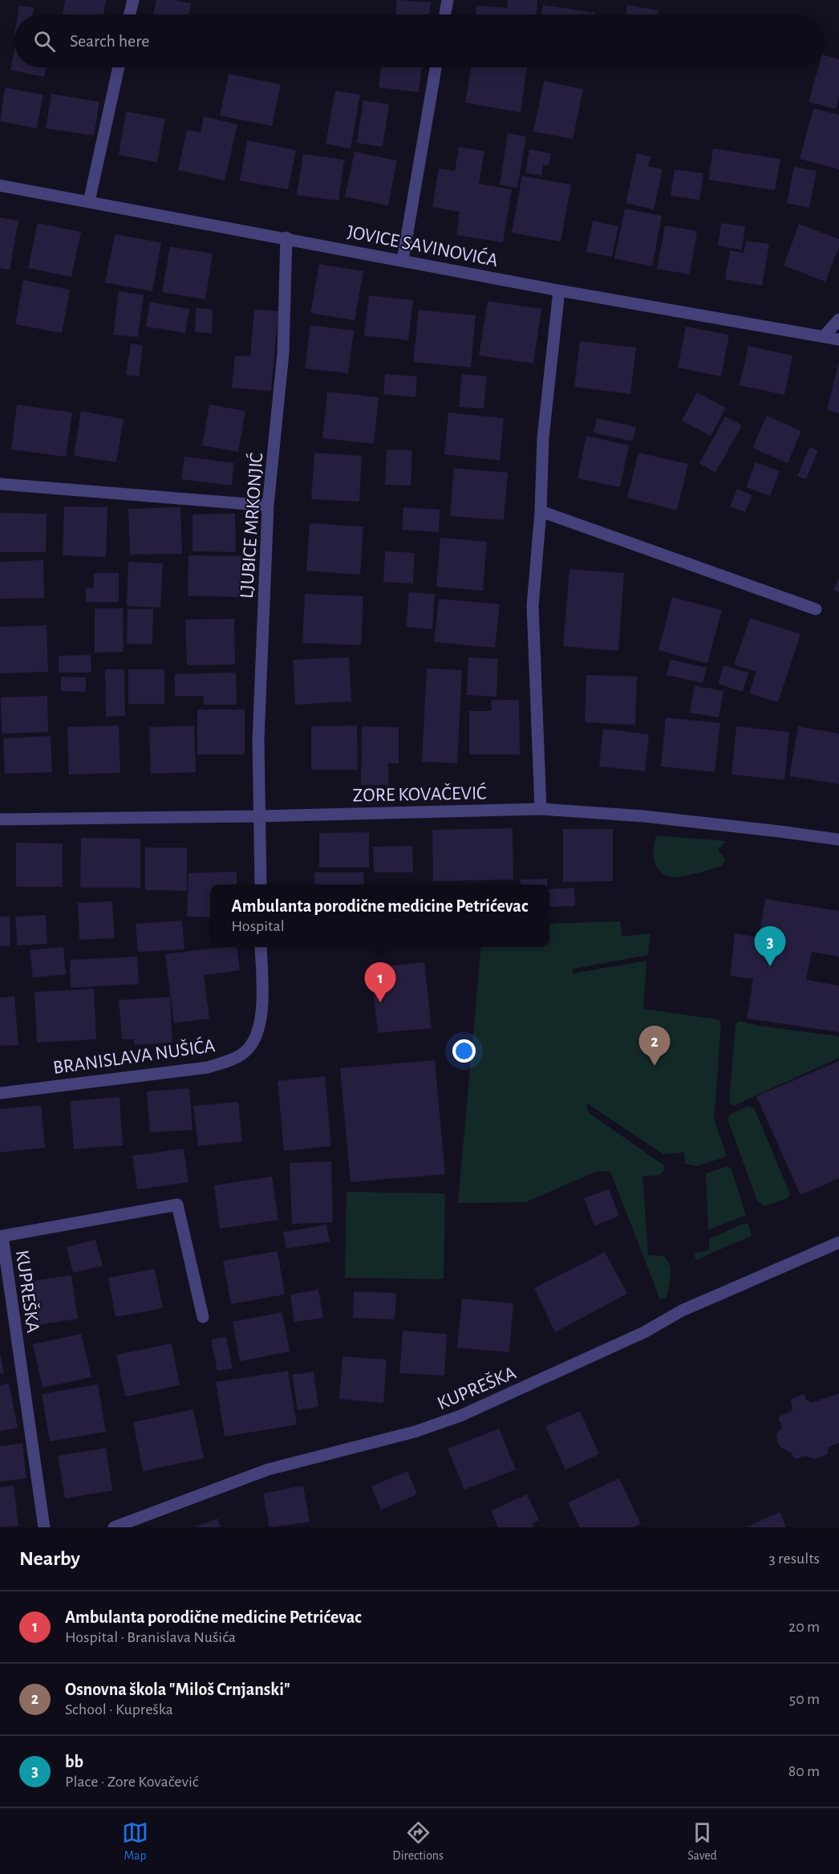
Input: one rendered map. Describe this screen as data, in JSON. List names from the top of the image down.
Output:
{
  "streets": {
    "street": [
      "JOVICE SAVINOVIĆA",
      "LJUBICE MRKONJIĆ",
      "ZORE KOVAČEVIĆ",
      "BRANISLAVA NUŠIĆA",
      "KUPREŠKA"
    ]
  },
  "crossings": [
    ["JOVICE SAVINOVIĆA", "LJUBICE MRKONJIĆ"],
    ["LJUBICE MRKONJIĆ", "ZORE KOVAČEVIĆ"]
  ],
  "page": {
    "search": "Search here",
    "popup": ["Ambulanta porodične medicine Petrićevac", "Hospital"],
    "pins": ["3", "1", "2"],
    "heading": ["Nearby", "3 results"],
    "list": [
      {
        "mark": "1",
        "name": "Ambulanta porodične medicine Petrićevac",
        "note": "Hospital · Branislava Nušića",
        "value": "20 m"
      },
      {
        "mark": "2",
        "name": "Osnovna škola \"Miloš Crnjanski\"",
        "note": "School · Kupreška",
        "value": "50 m"
      },
      {
        "mark": "3",
        "name": "bb",
        "note": "Place · Zore Kovačević",
        "value": "80 m"
      }
    ],
    "nav": ["Map", "Directions", "Saved"]
  }
}
